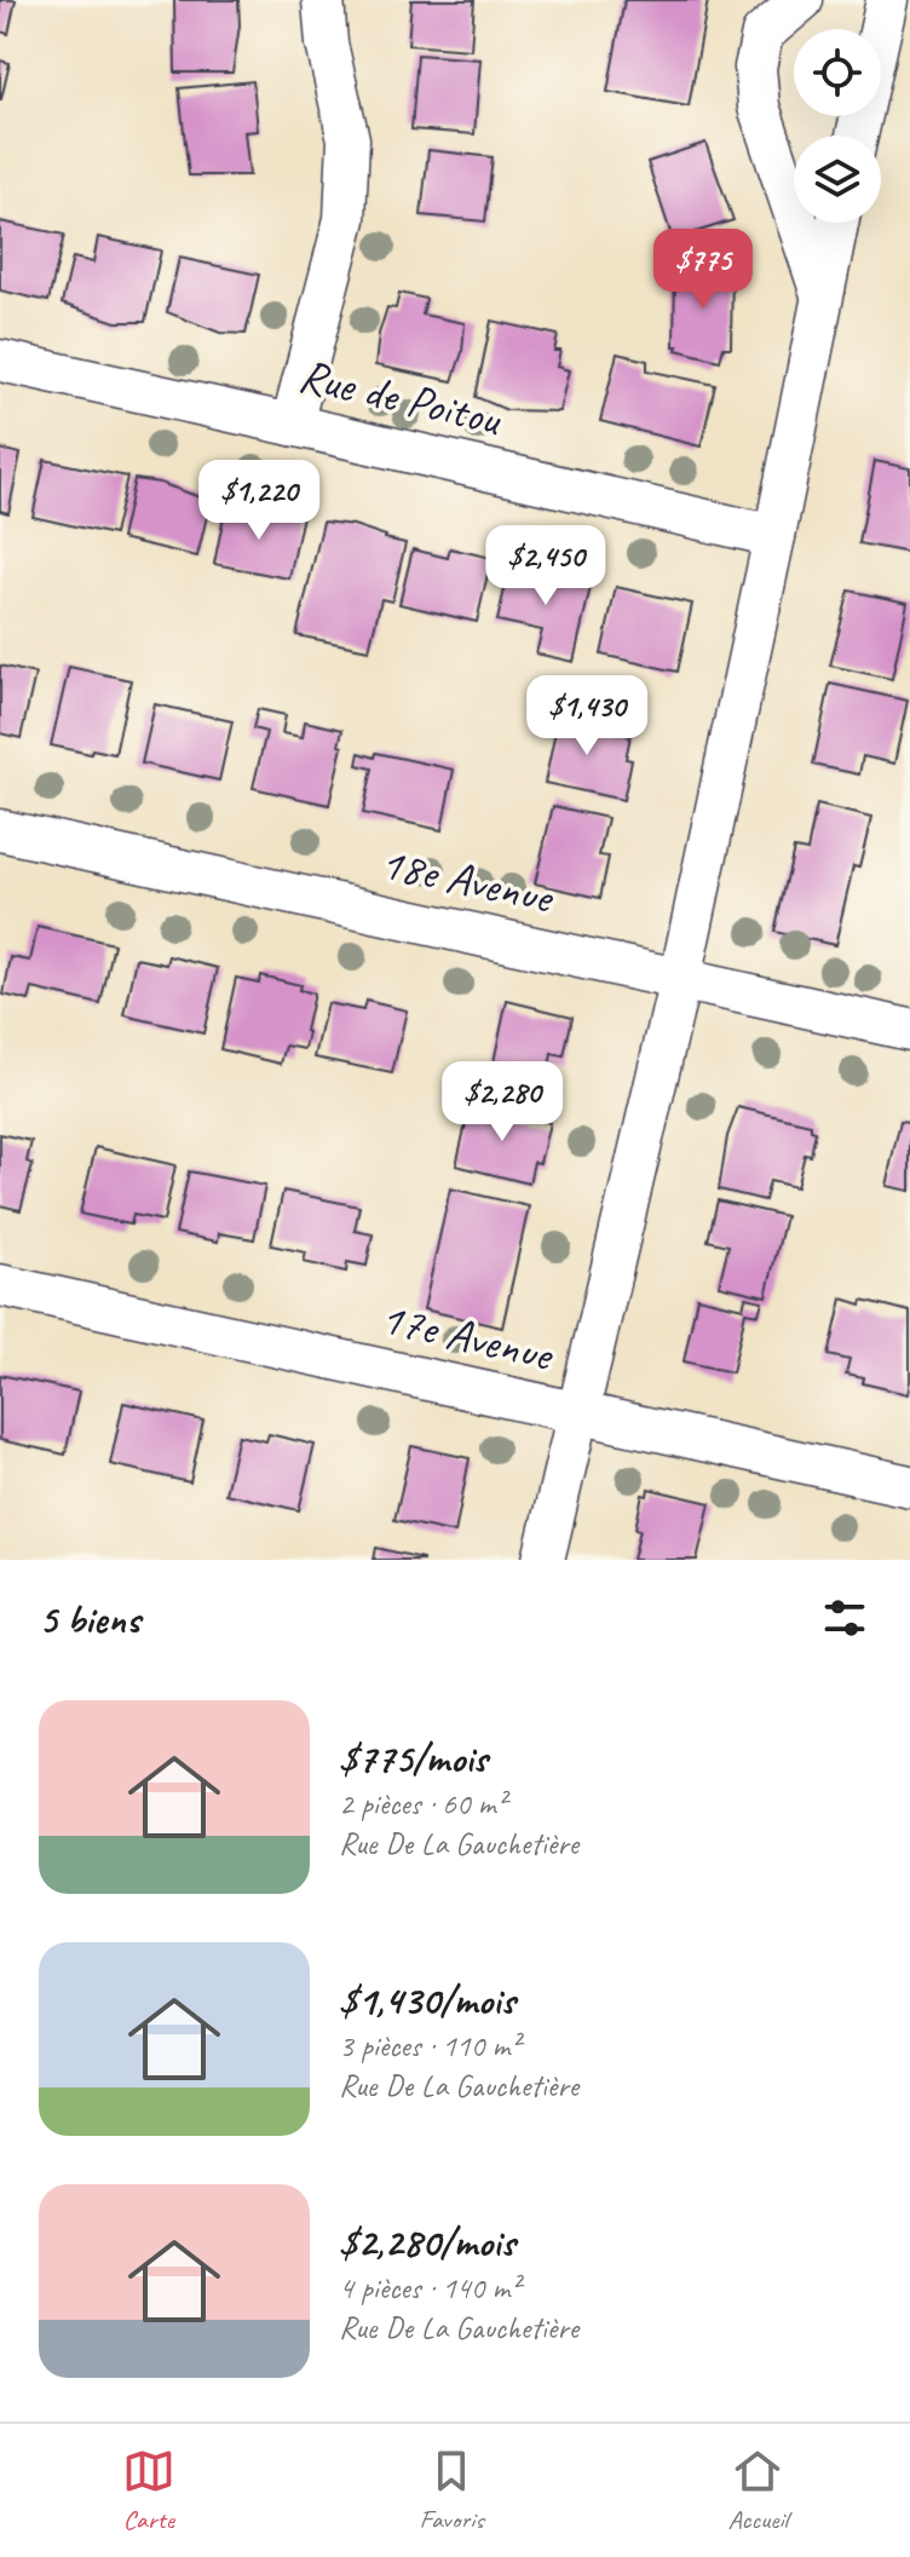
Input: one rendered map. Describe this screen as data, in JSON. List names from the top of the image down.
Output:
{
  "streets": {
    "street": ["Rue de Poitou", "18e Avenue", "17e Avenue"]
  },
  "page": {
    "price": [
      "$775",
      "$1,220",
      "$2,450",
      "$1,430",
      "$2,280"
    ],
    "heading": "5 biens",
    "list": [
      {
        "name": "$775/mois",
        "note": "2 pièces · 60 m² · Rue De La Gauchetière"
      },
      {
        "name": "$1,430/mois",
        "note": "3 pièces · 110 m² · Rue De La Gauchetière"
      },
      {
        "name": "$2,280/mois",
        "note": "4 pièces · 140 m² · Rue De La Gauchetière"
      }
    ],
    "tabs": ["Carte", "Favoris", "Accueil"]
  }
}
